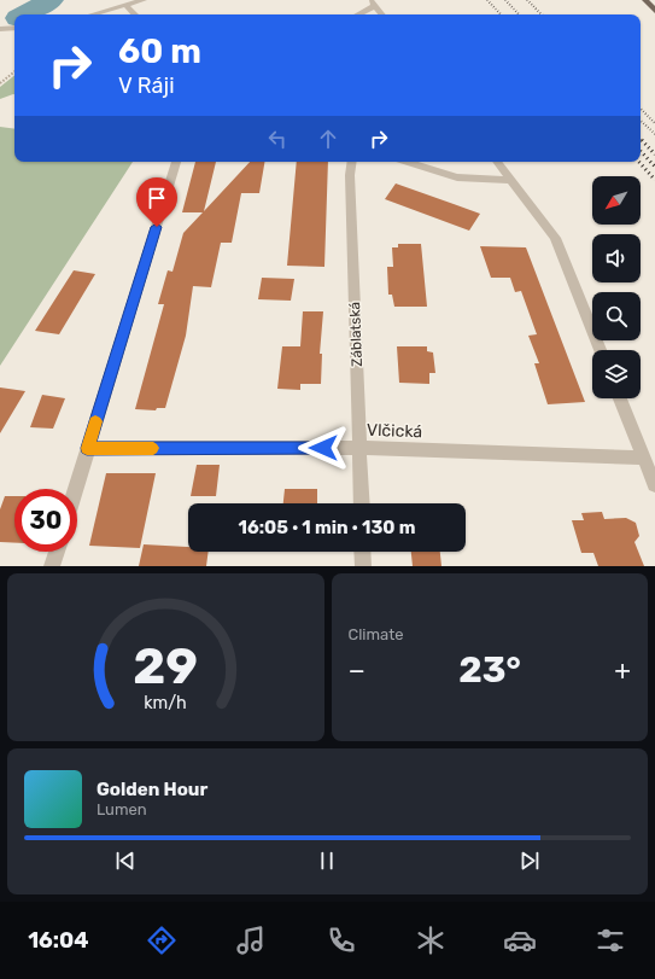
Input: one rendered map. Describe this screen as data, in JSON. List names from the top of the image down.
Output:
{
  "streets": {
    "street": ["Záblatská", "Vlčická"]
  },
  "crossings": [
    ["Záblatská", "Vlčická"]
  ],
  "north": "bottom left",
  "page": {
    "turn": ["60 m", "V Ráji"],
    "limit": "30",
    "trip": "16:05 · 1 min · 130 m",
    "tile": "Climate",
    "heat": ["−", "23°", "+"],
    "song": ["Golden Hour", "Lumen"],
    "tabs": "16:04",
    "gauge": ["29", "km/h"]
  }
}
